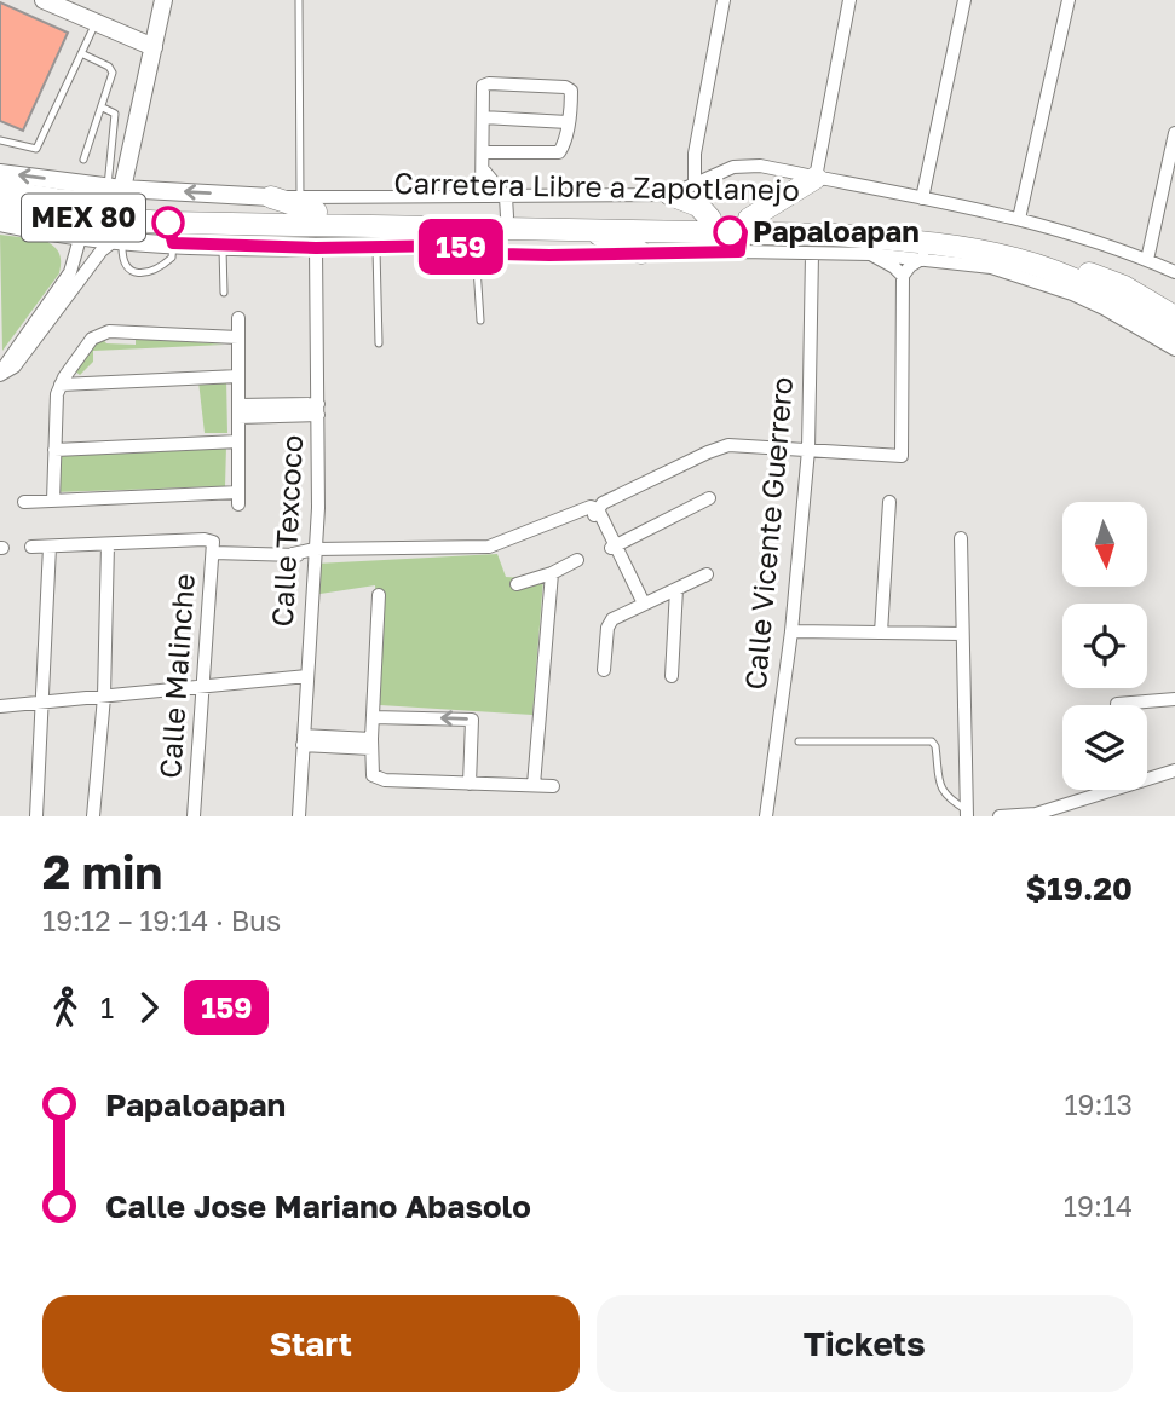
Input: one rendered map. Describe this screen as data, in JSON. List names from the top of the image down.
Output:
{
  "streets": {
    "main road": ["Carretera Libre a Zapotlanejo", "MEX 80"],
    "street": ["Calle Texcoco", "Calle Vicente Guerrero", "Calle Malinche"]
  },
  "crossings": [
    ["Carretera Libre a Zapotlanejo", "Calle Texcoco"]
  ],
  "places": ["Papaloapan"],
  "lines": ["bus line 159"],
  "north": "bottom",
  "page": {
    "on_map": "159",
    "heading": ["2 min", "19:12 – 19:14 · Bus", "$19.20"],
    "legs": ["1", "159"],
    "list": [
      {
        "name": "Papaloapan",
        "value": "19:13"
      },
      {
        "name": "Calle Jose Mariano Abasolo",
        "value": "19:14"
      }
    ],
    "buttons": ["Start", "Tickets"]
  }
}
